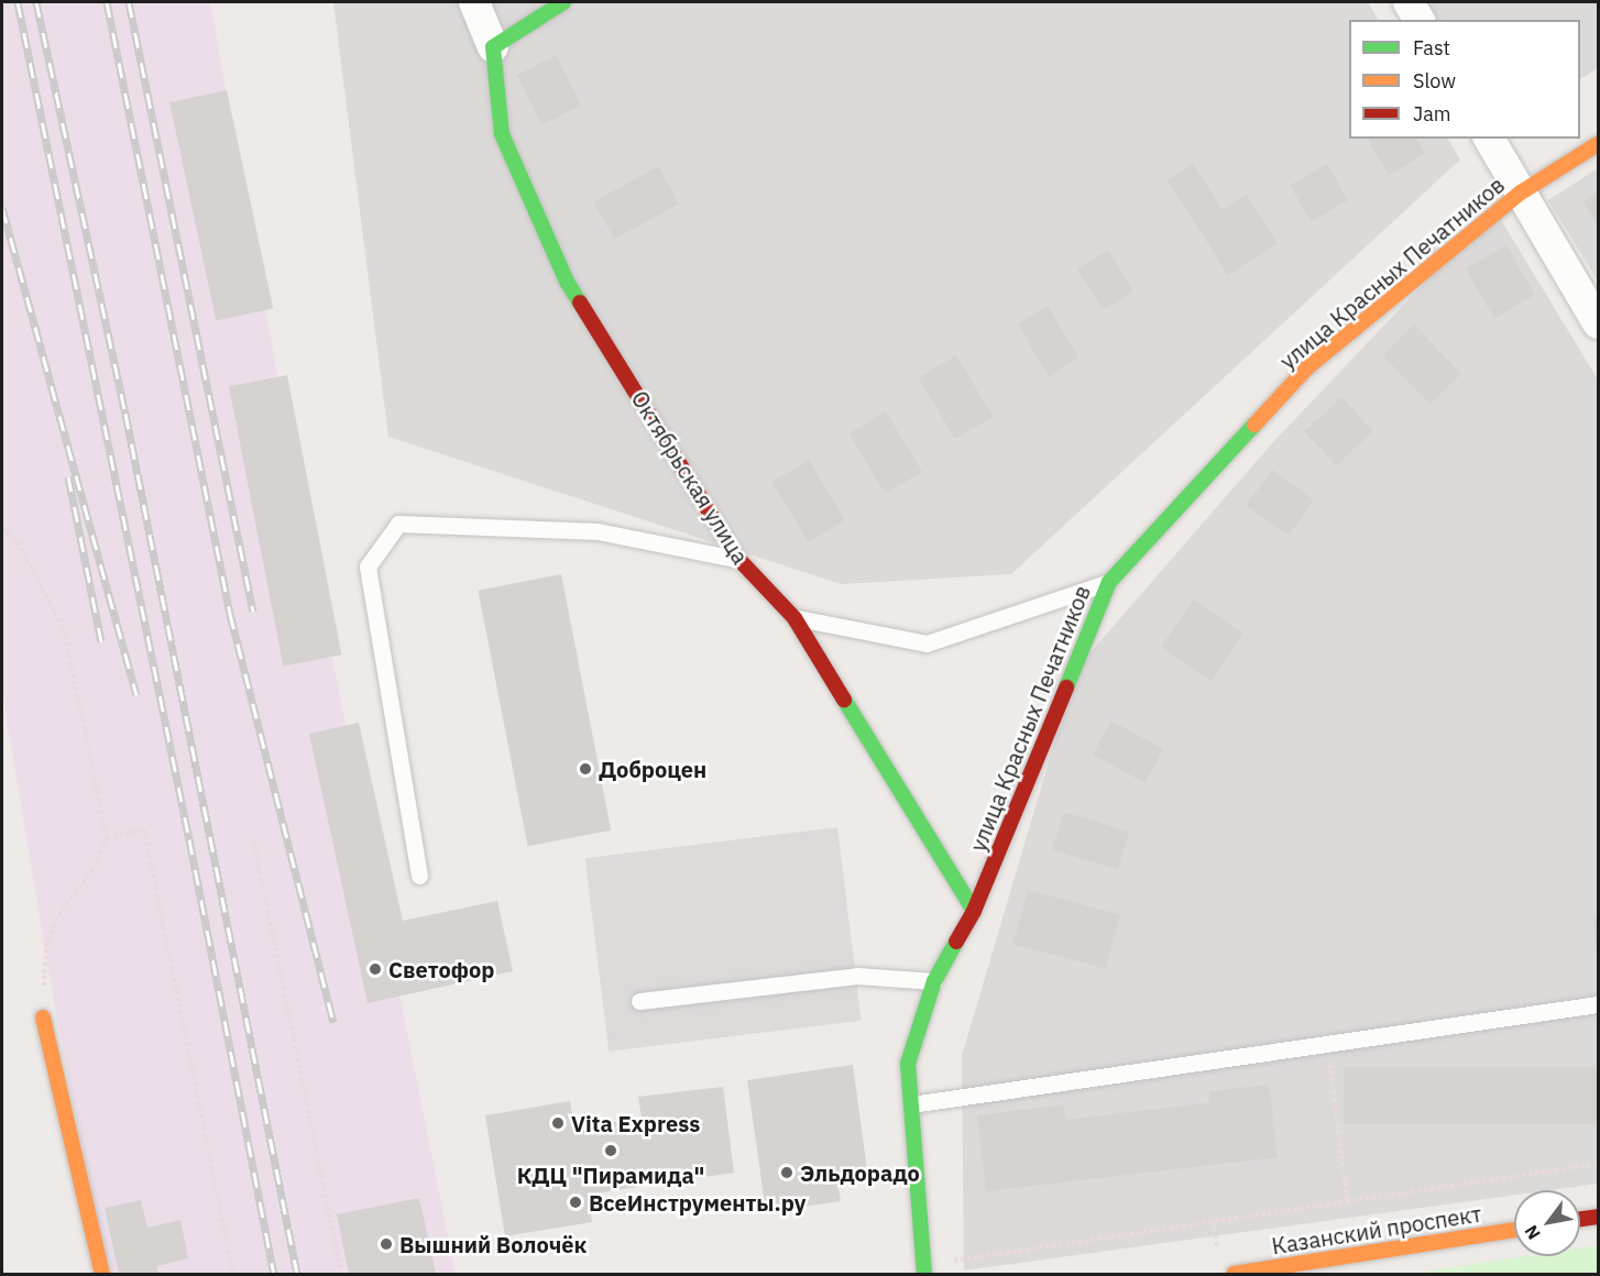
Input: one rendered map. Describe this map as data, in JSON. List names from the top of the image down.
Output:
{
  "streets": {
    "street": ["улица Красных Печатников", "Октябрьская улица", "Казанский проспект"]
  },
  "crossings": [
    ["улица Красных Печатников", "Октябрьская улица"]
  ],
  "places": [
    "Доброцен",
    "Светофор",
    "Vita Express",
    "КДЦ \"Пирамида\"",
    "Эльдорадо",
    "ВсеИнструменты.ру",
    "Вышний Волочёк"
  ],
  "legend": ["Fast", "Slow", "Jam"],
  "north": "bottom left"
}
